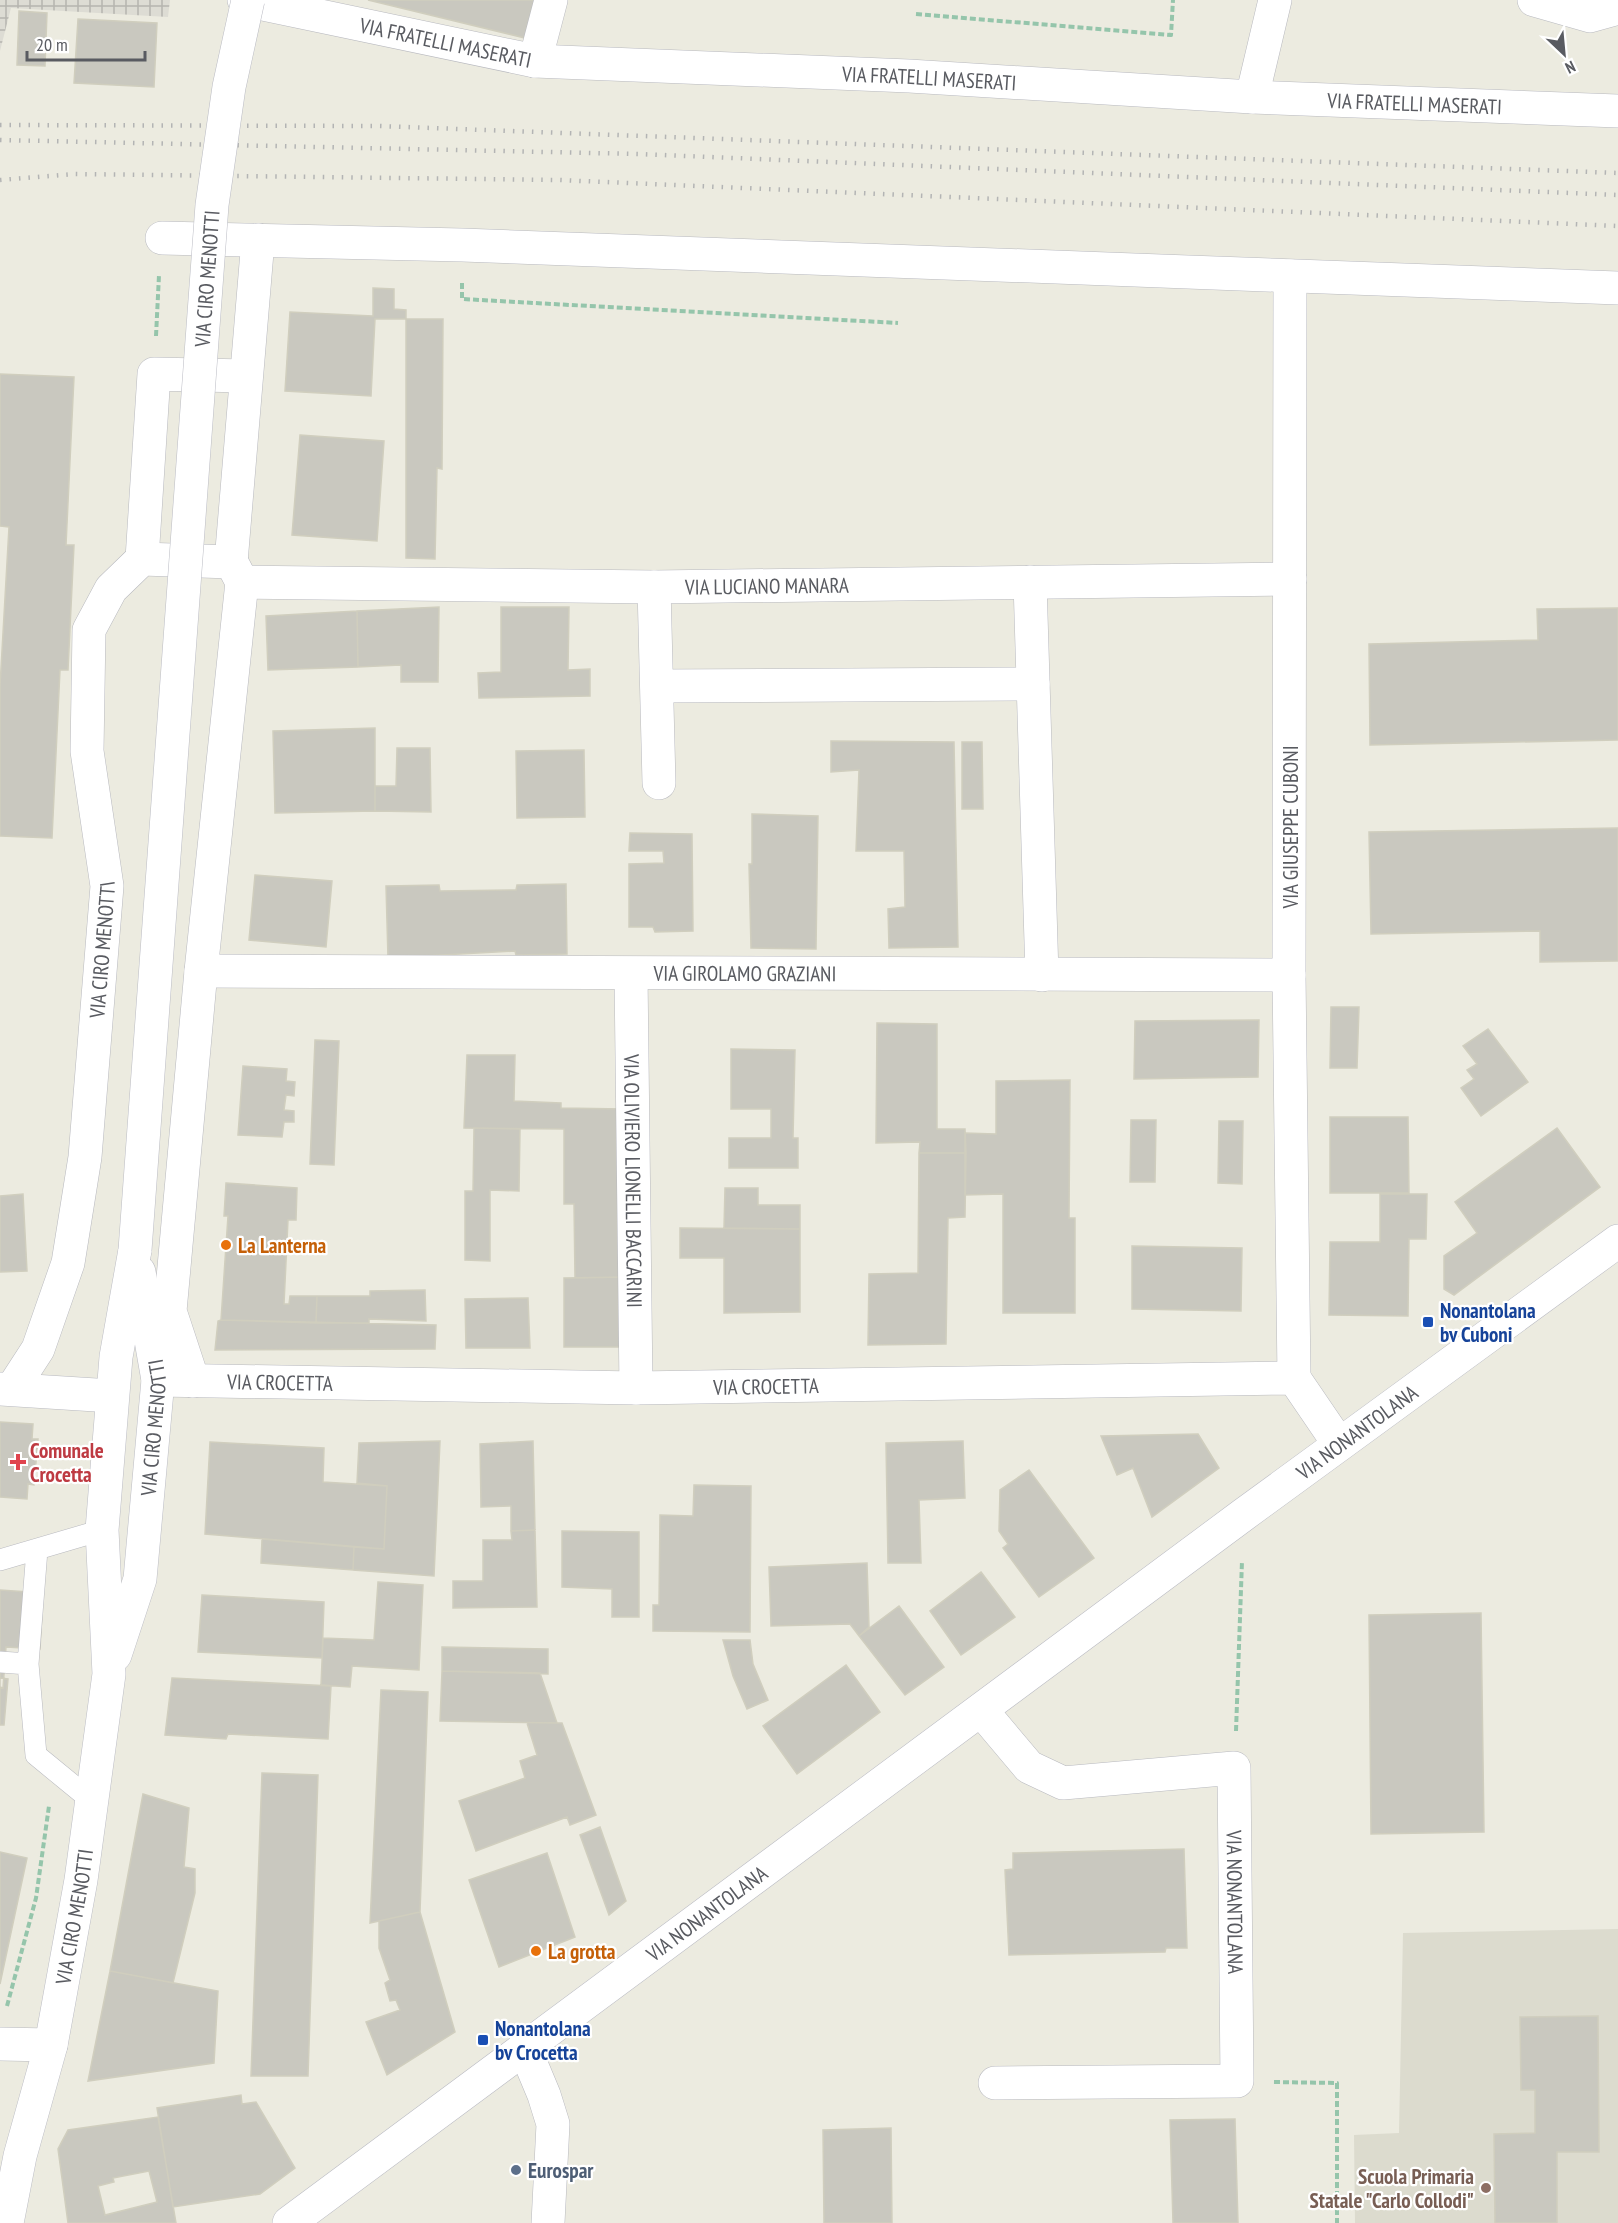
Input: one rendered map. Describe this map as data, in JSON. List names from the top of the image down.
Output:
{
  "streets": {
    "street": [
      "VIA FRATELLI MASERATI",
      "VIA CIRO MENOTTI",
      "VIA LUCIANO MANARA",
      "VIA GIUSEPPE CUBONI",
      "VIA GIROLAMO GRAZIANI",
      "VIA OLIVIERO LIONELLI BACCARINI",
      "VIA CROCETTA",
      "VIA NONANTOLANA"
    ]
  },
  "crossings": [
    ["VIA FRATELLI MASERATI", "VIA CIRO MENOTTI"],
    ["VIA CIRO MENOTTI", "VIA LUCIANO MANARA"],
    ["VIA CIRO MENOTTI", "VIA GIROLAMO GRAZIANI"],
    ["VIA CIRO MENOTTI", "VIA CROCETTA"],
    ["VIA LUCIANO MANARA", "VIA GIUSEPPE CUBONI"],
    ["VIA GIUSEPPE CUBONI", "VIA GIROLAMO GRAZIANI"],
    ["VIA GIUSEPPE CUBONI", "VIA CROCETTA"],
    ["VIA GIROLAMO GRAZIANI", "VIA OLIVIERO LIONELLI BACCARINI"],
    ["VIA OLIVIERO LIONELLI BACCARINI", "VIA CROCETTA"]
  ],
  "places": {
    "other": [
      "La Lanterna",
      "La grotta",
      "Eurospar",
      "Scuola Primaria Statale \"Carlo Collodi\""
    ],
    "transit": ["Nonantolana bv Cuboni", "Nonantolana bv Crocetta"],
    "health": ["Comunale Crocetta"]
  },
  "scale_bar": "20 m",
  "north": "bottom right"
}
